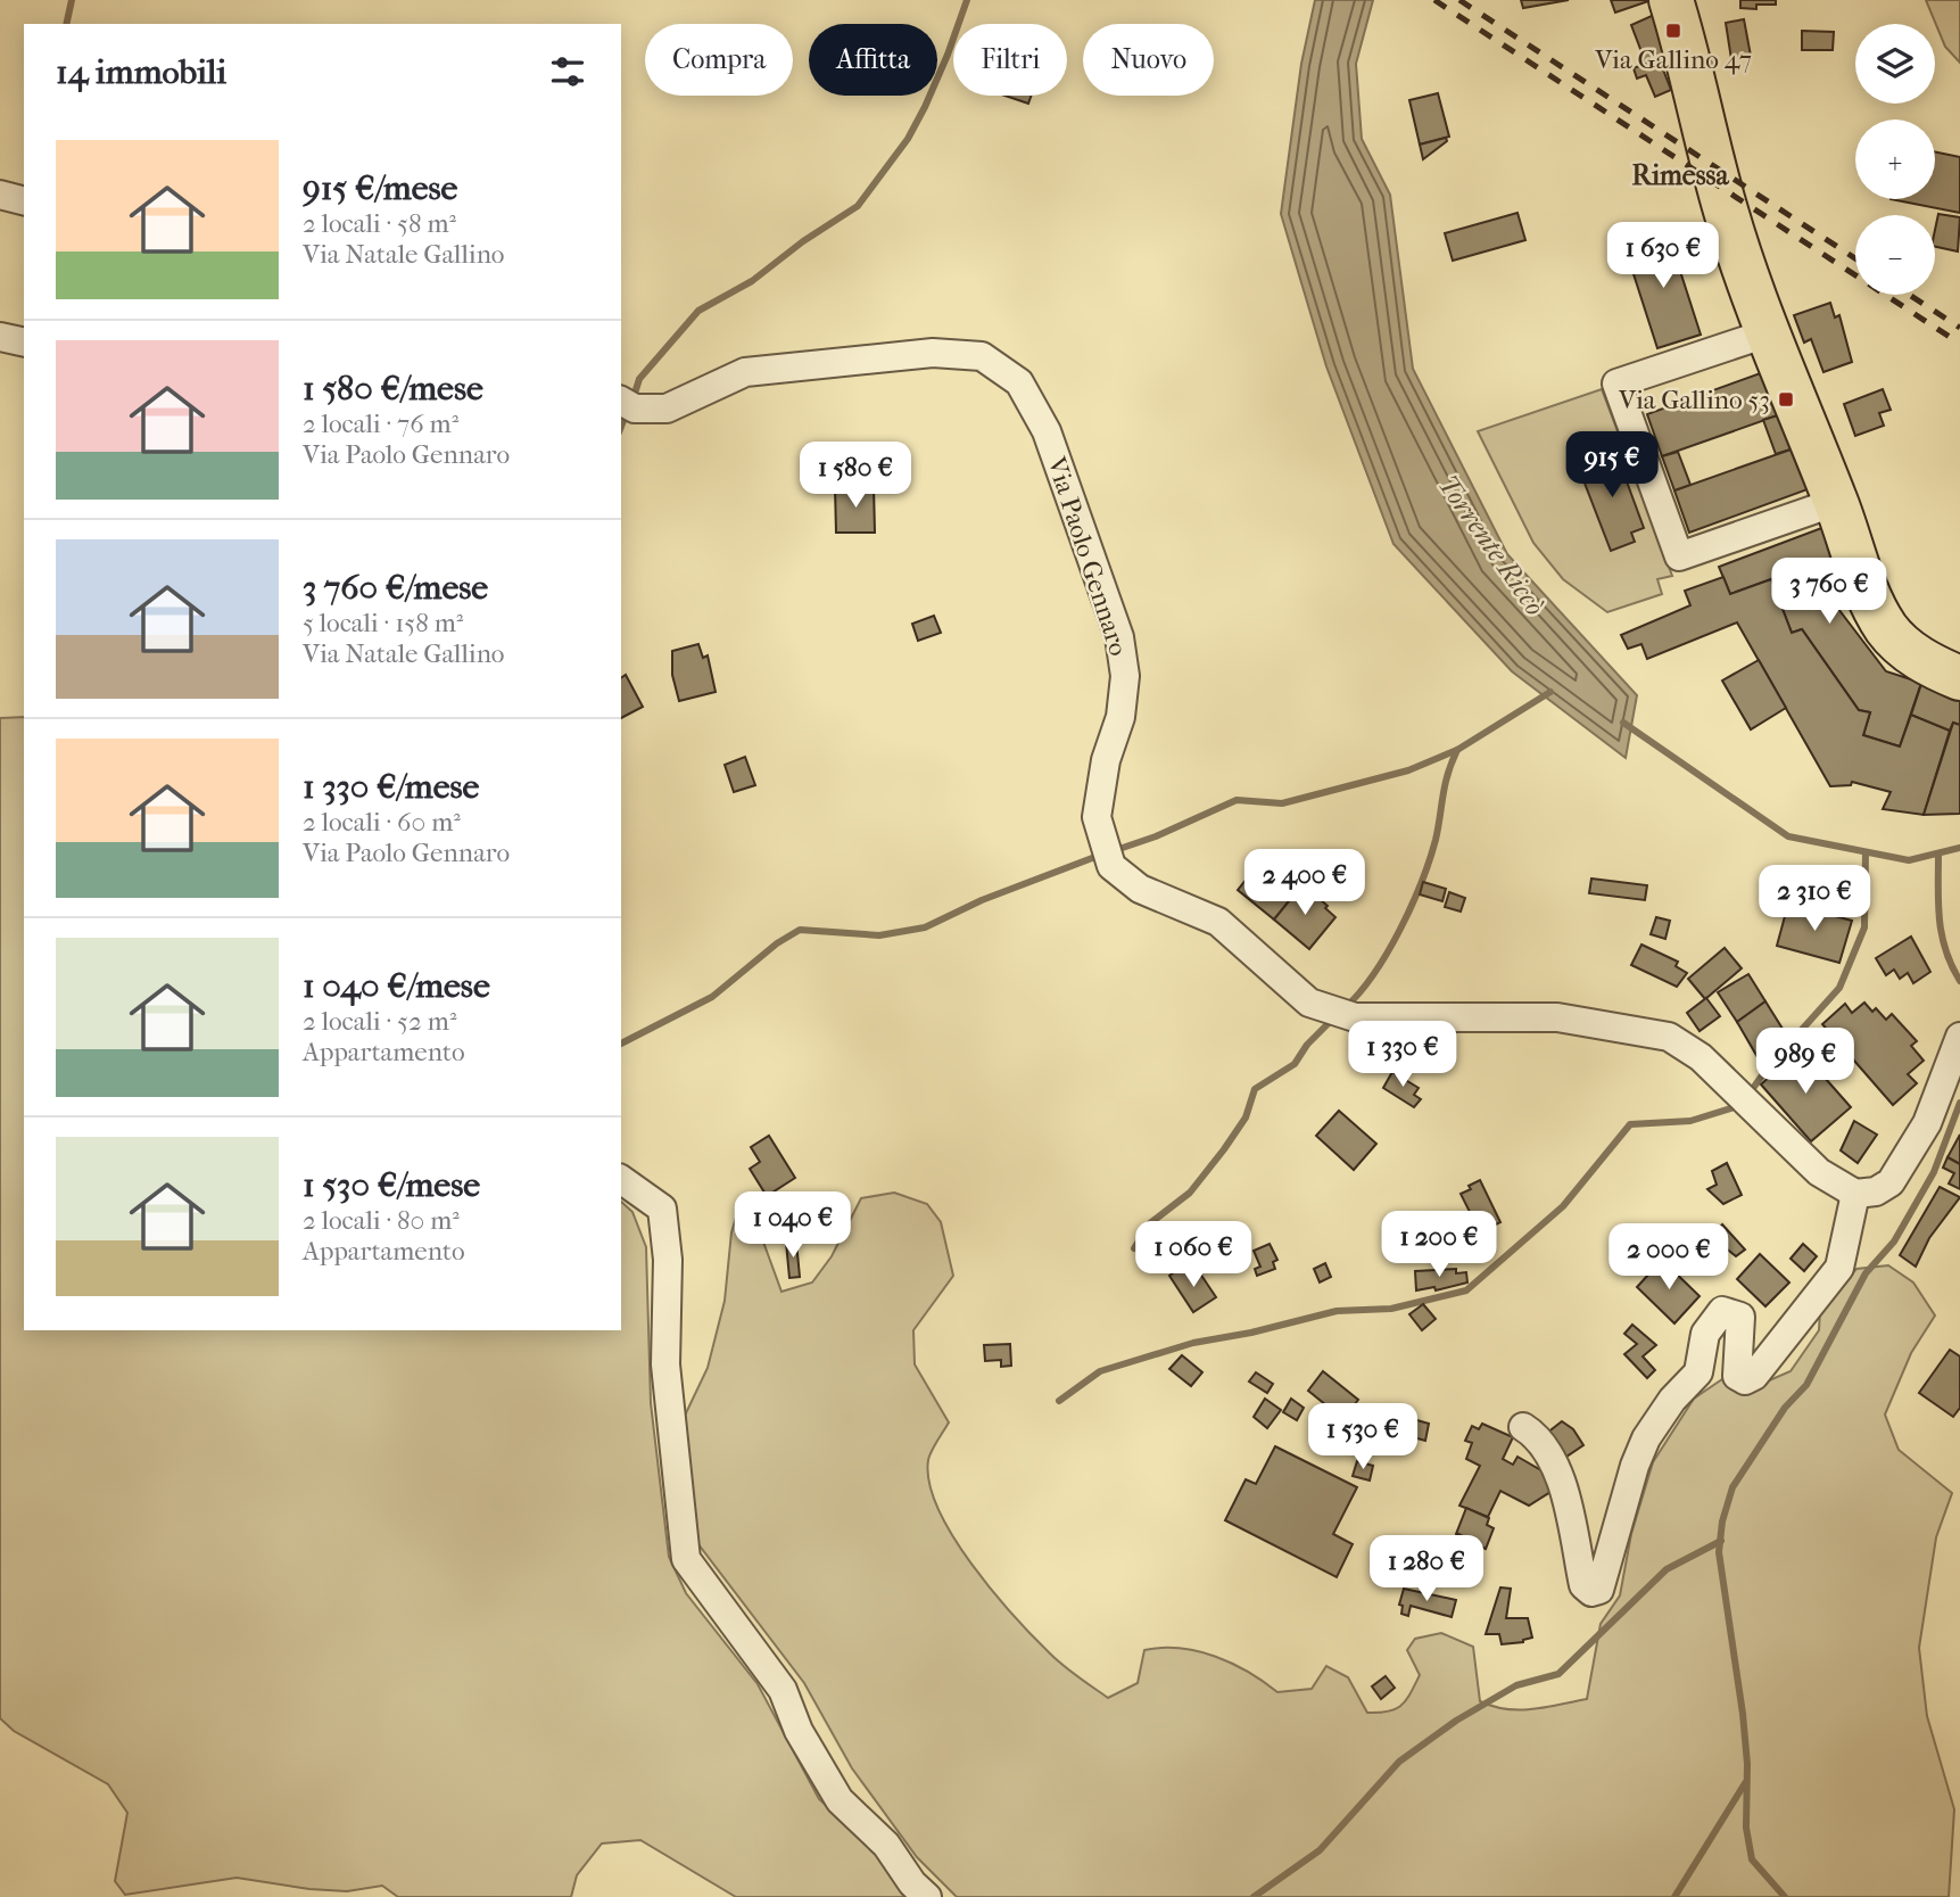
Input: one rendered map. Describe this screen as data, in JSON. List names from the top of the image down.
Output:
{
  "streets": {
    "street": ["Via Paolo Gennaro"]
  },
  "districts": ["Rimessa"],
  "water": ["Torrente Riccò"],
  "places": {
    "transit": ["Via Gallino 47", "Via Gallino 53"]
  },
  "page": {
    "map_buttons": ["+", "−"],
    "chip": [
      "Compra",
      "Affitta",
      "Filtri",
      "Nuovo"
    ],
    "heading": "14 immobili",
    "list": [
      {
        "name": "915 €/mese",
        "note": "2 locali · 58 m² · Via Natale Gallino"
      },
      {
        "name": "1 580 €/mese",
        "note": "2 locali · 76 m² · Via Paolo Gennaro"
      },
      {
        "name": "3 760 €/mese",
        "note": "5 locali · 158 m² · Via Natale Gallino"
      },
      {
        "name": "1 330 €/mese",
        "note": "2 locali · 60 m² · Via Paolo Gennaro"
      },
      {
        "name": "1 040 €/mese",
        "note": "2 locali · 52 m² · Appartamento"
      },
      {
        "name": "1 530 €/mese",
        "note": "2 locali · 80 m² · Appartamento"
      }
    ],
    "price": [
      "1 630 €",
      "915 €",
      "1 580 €",
      "3 760 €",
      "2 400 €",
      "2 310 €",
      "1 330 €",
      "989 €",
      "1 040 €",
      "1 200 €",
      "1 060 €",
      "2 000 €",
      "1 530 €",
      "1 280 €"
    ]
  }
}
